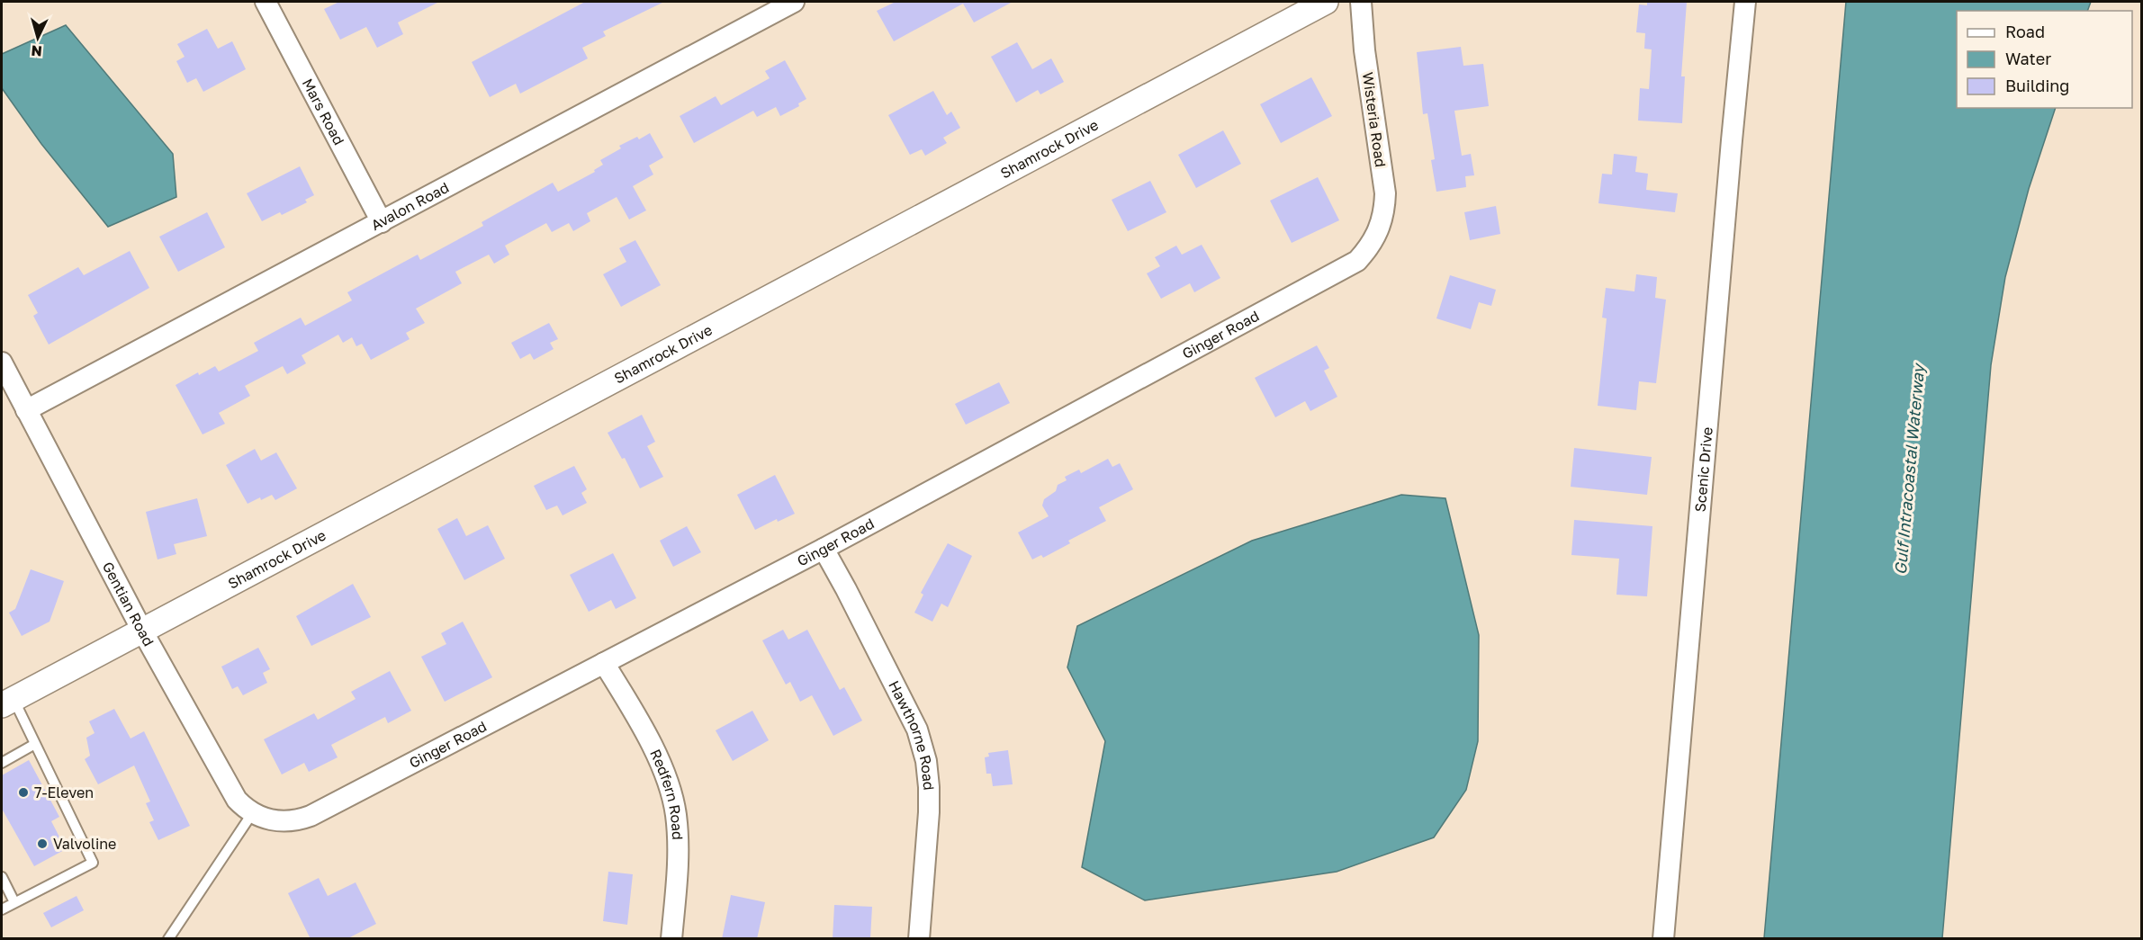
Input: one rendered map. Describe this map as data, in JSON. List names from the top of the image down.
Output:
{
  "streets": {
    "street": [
      "Mars Road",
      "Wisteria Road",
      "Shamrock Drive",
      "Avalon Road",
      "Ginger Road",
      "Scenic Drive",
      "Gentian Road",
      "Hawthorne Road",
      "Redfern Road"
    ]
  },
  "crossings": [
    ["Mars Road", "Avalon Road"],
    ["Wisteria Road", "Ginger Road"],
    ["Shamrock Drive", "Gentian Road"],
    ["Avalon Road", "Gentian Road"],
    ["Ginger Road", "Gentian Road"],
    ["Ginger Road", "Hawthorne Road"],
    ["Ginger Road", "Redfern Road"]
  ],
  "water": ["Gulf Intracoastal Waterway"],
  "places": ["7-Eleven", "Valvoline"],
  "legend": ["Road", "Water", "Building"],
  "north": "bottom"
}
